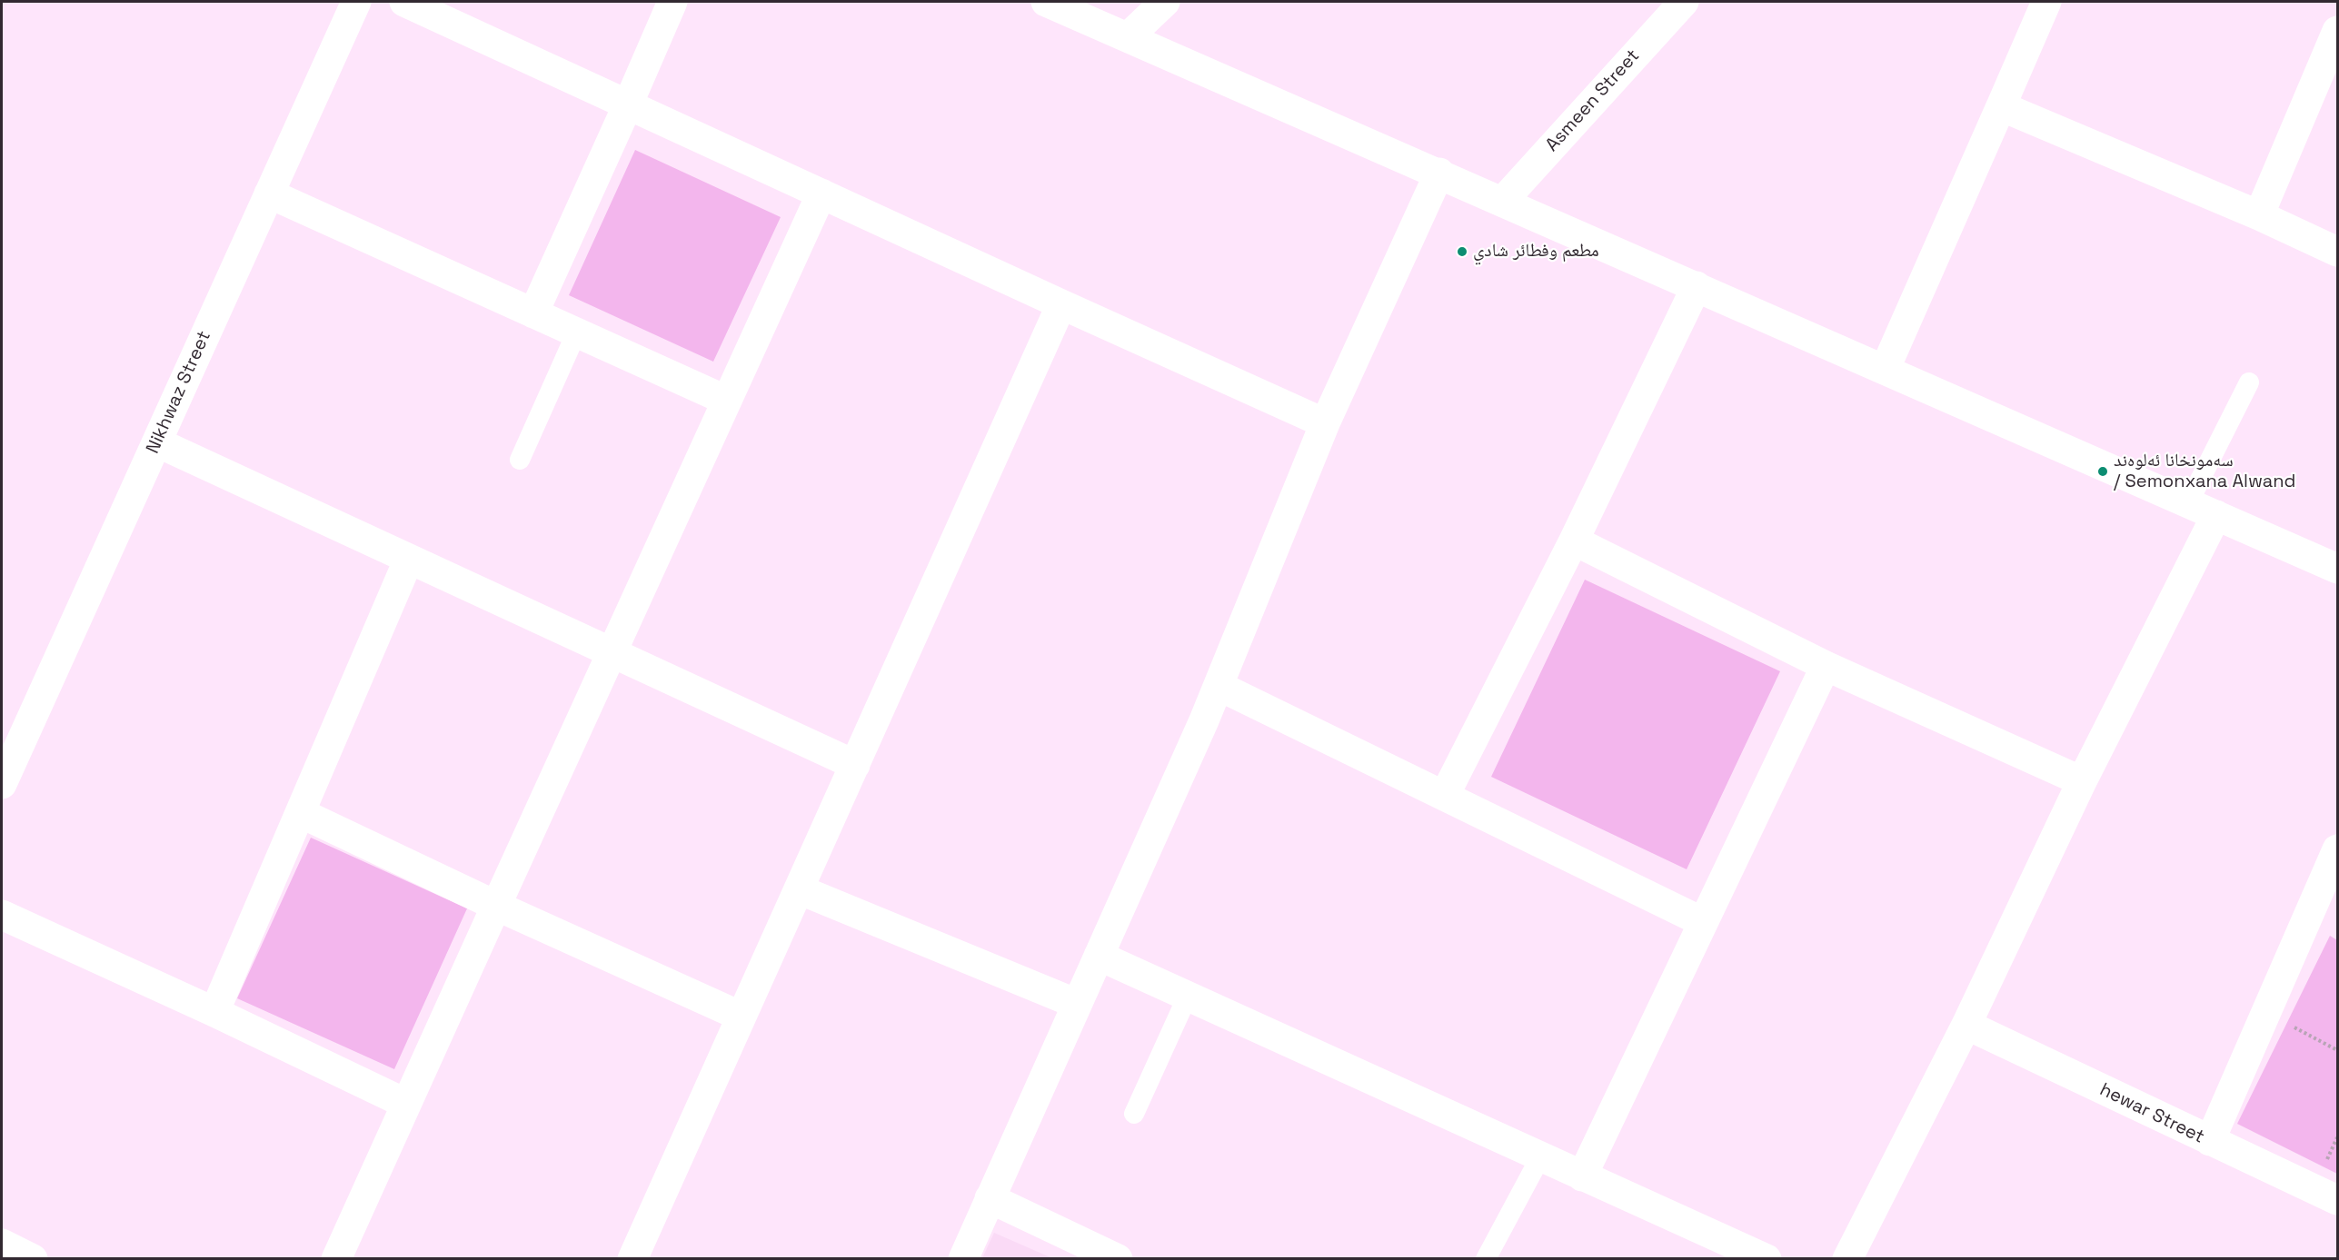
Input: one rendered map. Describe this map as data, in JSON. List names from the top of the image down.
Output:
{
  "streets": {
    "street": ["Asmeen Street", "Nikhwaz Street", "hewar Street"]
  },
  "places": ["مطعم وفطائر شادي", "سەمونخانا ئەلوەند / Semonxana Alwand"]
}
